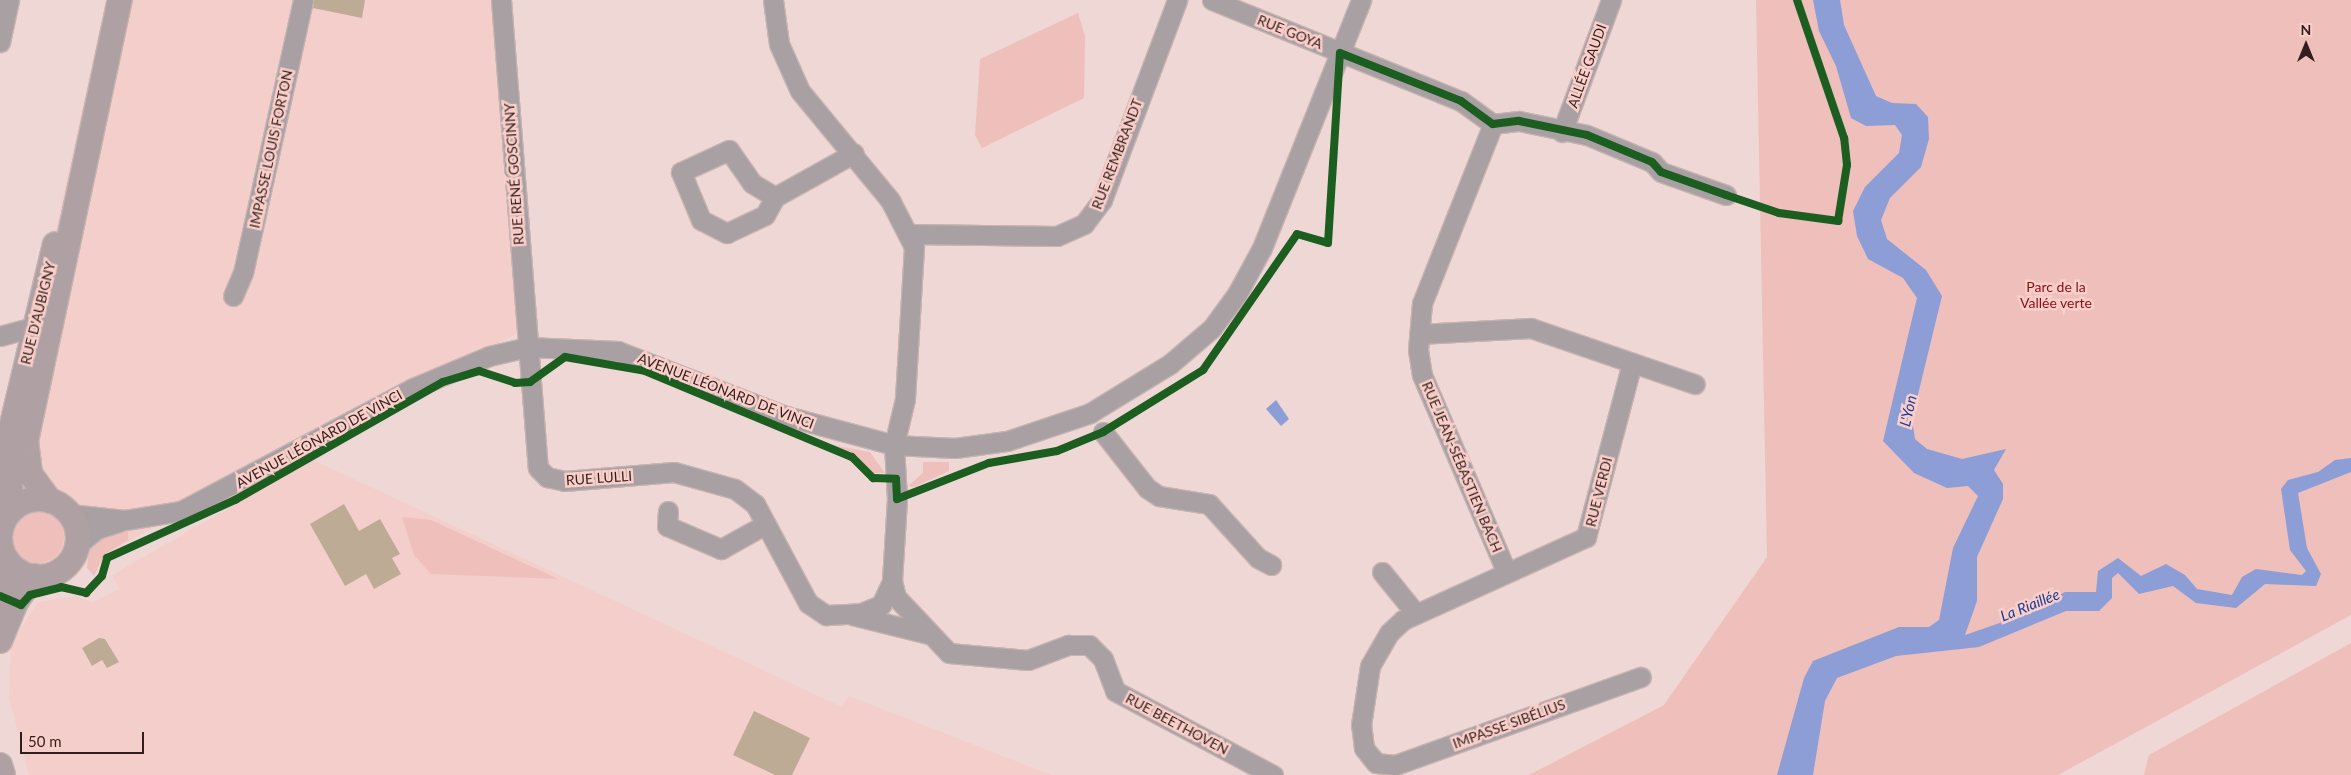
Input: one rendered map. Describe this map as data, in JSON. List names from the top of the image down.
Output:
{
  "streets": {
    "main road": ["RUE D'AUBIGNY"],
    "street": [
      "RUE GOYA",
      "ALLÉE GAUDI",
      "IMPASSE LOUIS FORTON",
      "RUE REMBRANDT",
      "RUE RENÉ GOSCINNY",
      "AVENUE LÉONARD DE VINCI",
      "RUE JEAN-SÉBASTIEN BACH",
      "RUE LULLI",
      "RUE VERDI",
      "RUE BEETHOVEN",
      "IMPASSE SIBÉLIUS"
    ]
  },
  "crossings": [
    ["RUE GOYA", "AVENUE LÉONARD DE VINCI"],
    ["RUE REMBRANDT", "RUE BEETHOVEN"],
    ["RUE RENÉ GOSCINNY", "AVENUE LÉONARD DE VINCI"],
    ["RUE RENÉ GOSCINNY", "RUE LULLI"],
    ["RUE D'AUBIGNY", "AVENUE LÉONARD DE VINCI"],
    ["AVENUE LÉONARD DE VINCI", "RUE LULLI"],
    ["AVENUE LÉONARD DE VINCI", "RUE BEETHOVEN"],
    ["RUE JEAN-SÉBASTIEN BACH", "RUE VERDI"],
    ["RUE LULLI", "RUE BEETHOVEN"],
    ["RUE VERDI", "IMPASSE SIBÉLIUS"]
  ],
  "water": ["L'Yon", "La Riaillée"],
  "parks": ["Parc de la Vallée verte"],
  "scale_bar": "50 m",
  "north": "top"
}
